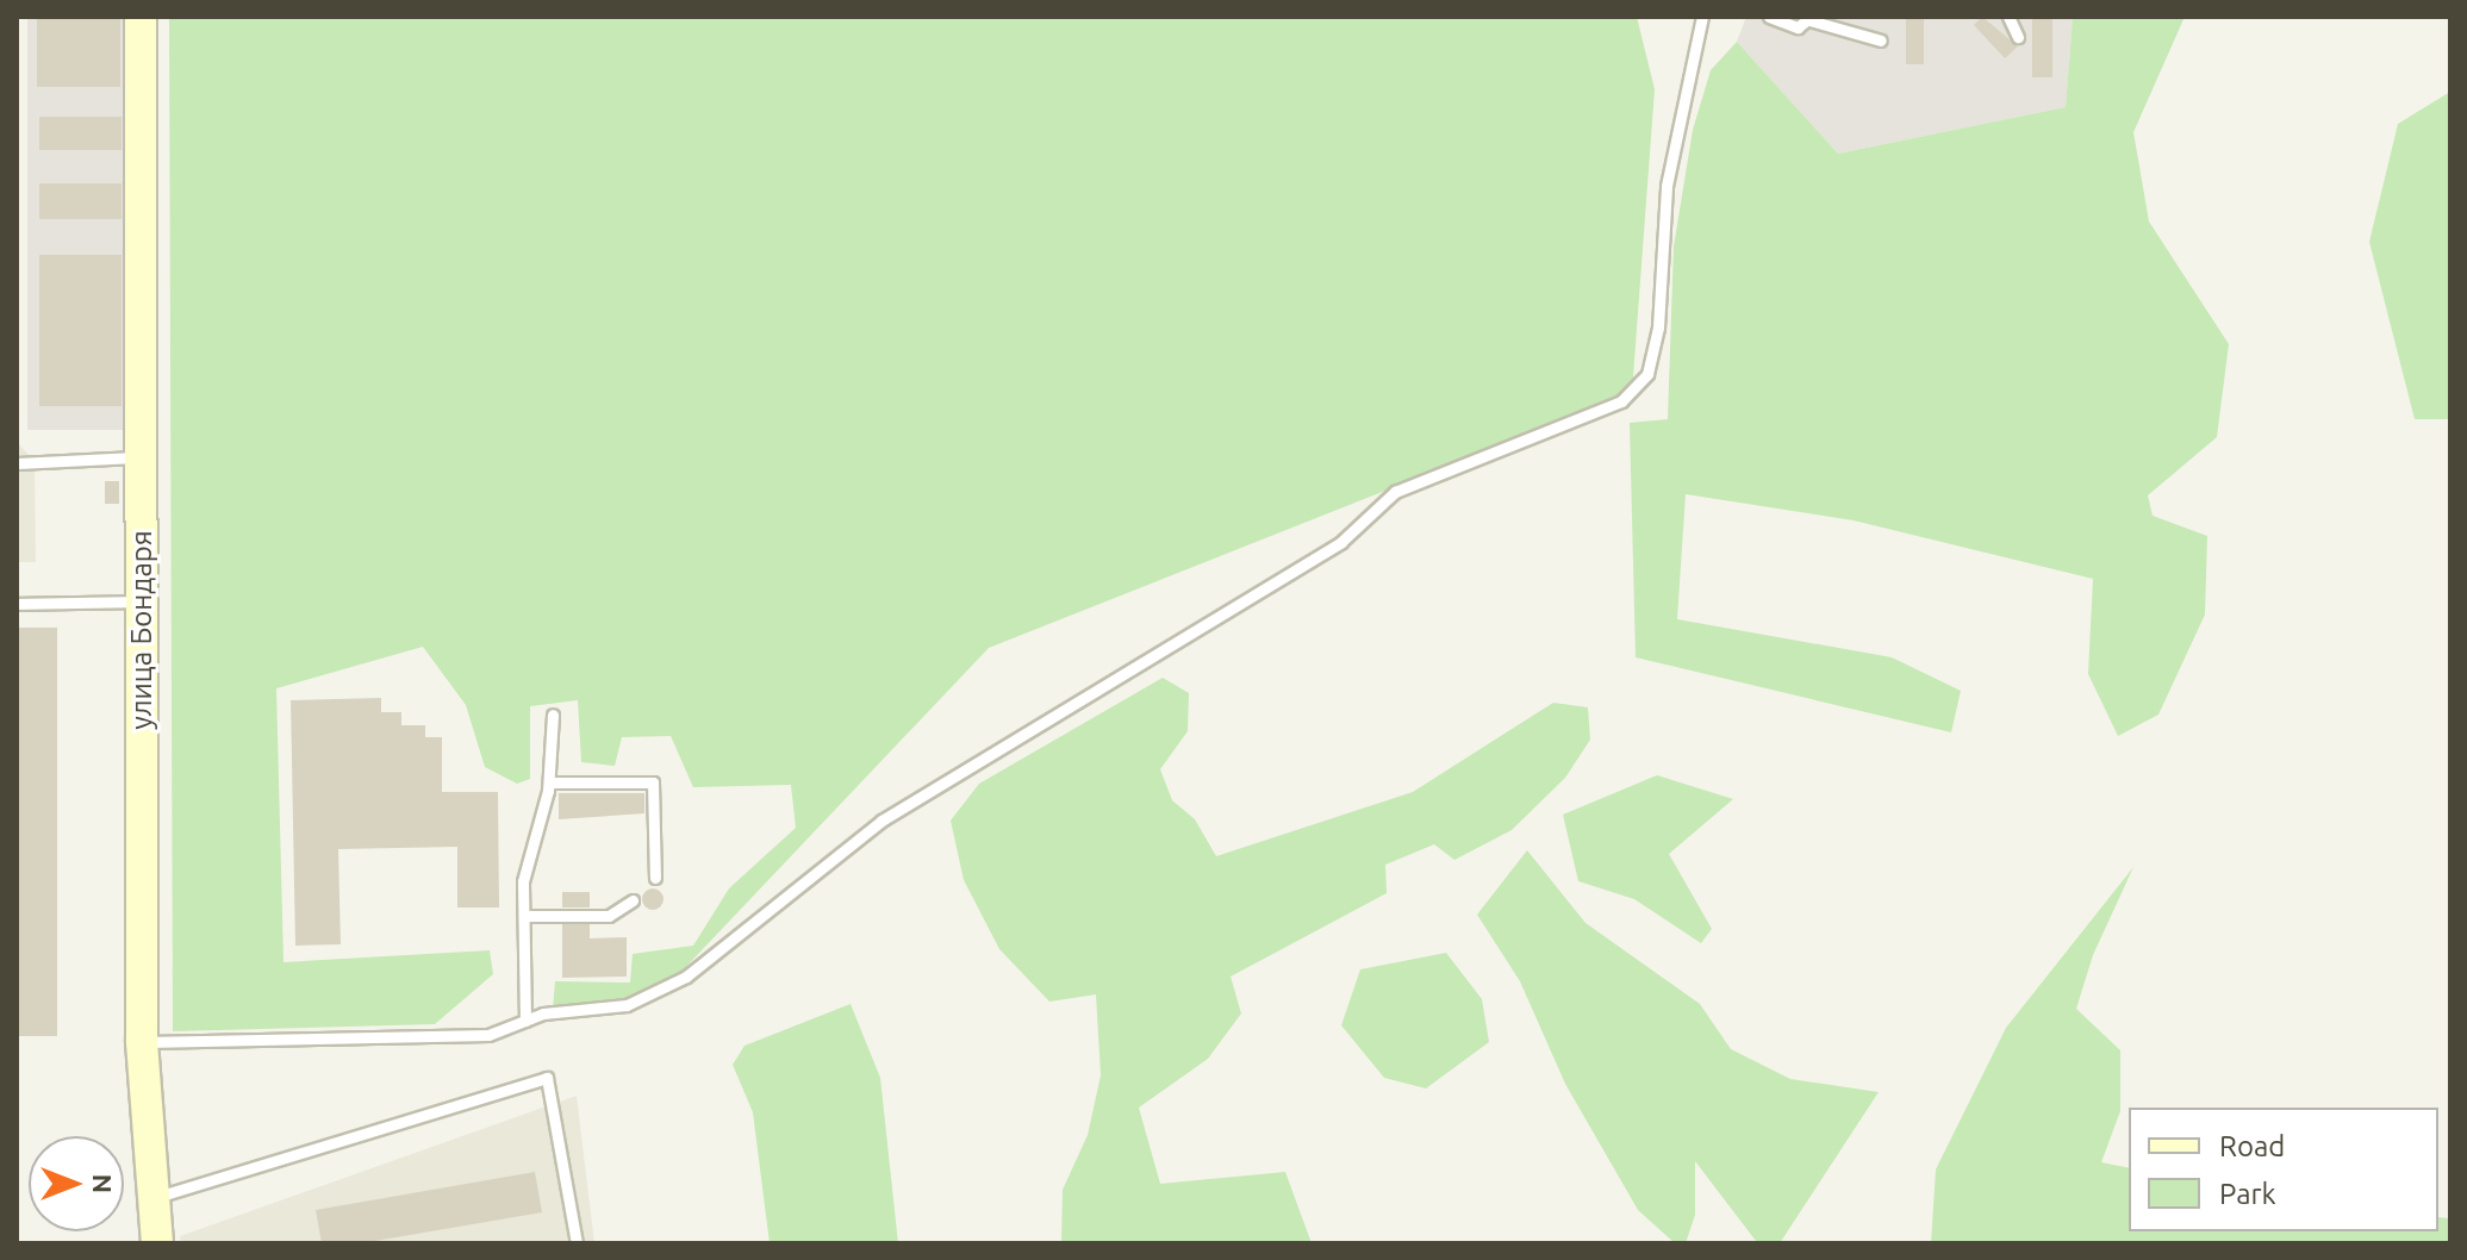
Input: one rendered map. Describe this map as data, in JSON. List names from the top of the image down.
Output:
{
  "streets": {
    "main road": ["улица Бондаря"]
  },
  "legend": ["Road", "Park"],
  "north": "right"
}
